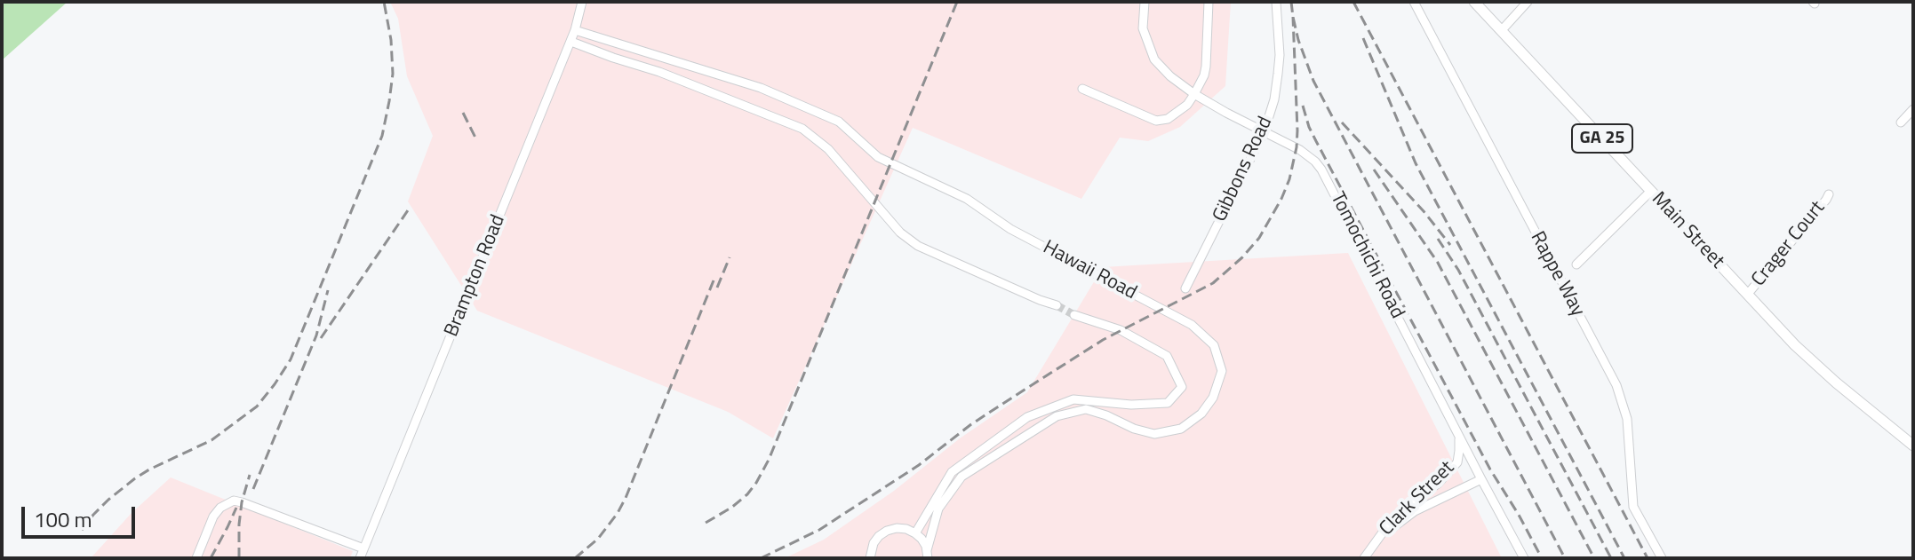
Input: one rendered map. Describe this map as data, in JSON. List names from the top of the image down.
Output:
{
  "streets": {
    "main road": ["GA 25", "Main Street"],
    "street": [
      "Gibbons Road",
      "Crager Court",
      "Tomochichi Road",
      "Hawaii Road",
      "Rappe Way",
      "Brampton Road",
      "Clark Street"
    ]
  },
  "crossings": [
    ["Gibbons Road", "Tomochichi Road"],
    ["Main Street", "Crager Court"],
    ["Tomochichi Road", "Clark Street"],
    ["Hawaii Road", "Brampton Road"]
  ],
  "scale_bar": "100 m"
}
